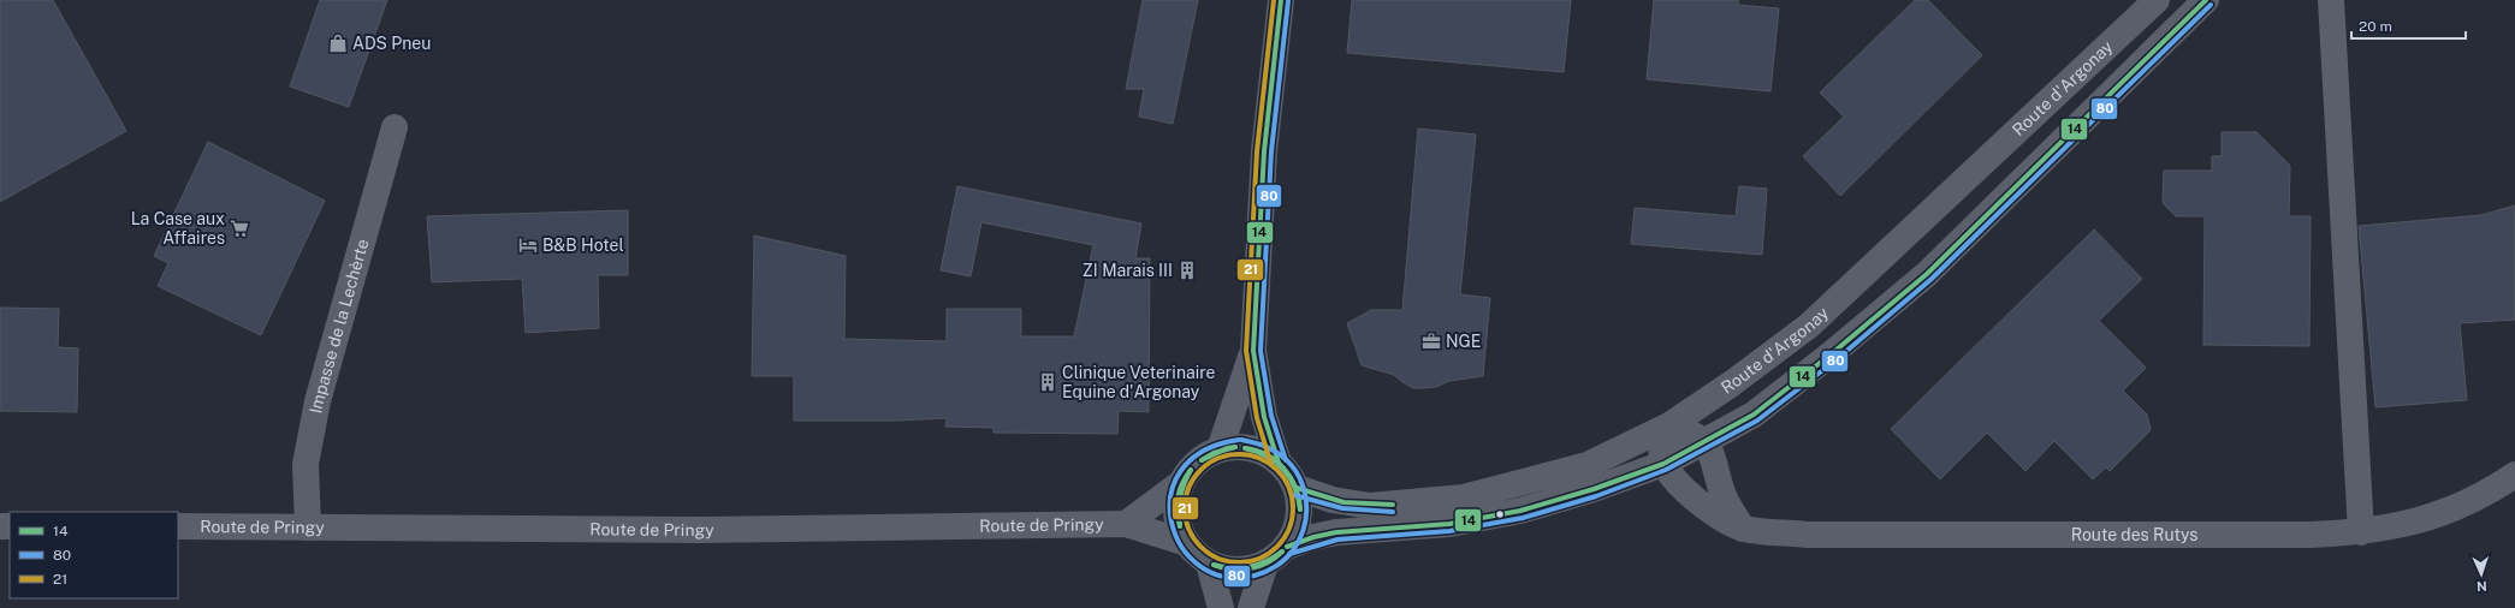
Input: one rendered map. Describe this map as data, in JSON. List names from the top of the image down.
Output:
{
  "streets": {
    "street": [
      "Route d'Argonay",
      "Impasse de la Lechèrte",
      "Route de Pringy",
      "Route des Rutys"
    ]
  },
  "crossings": [
    ["Route d'Argonay", "Route de Pringy"],
    ["Route d'Argonay", "Route des Rutys"],
    ["Impasse de la Lechèrte", "Route de Pringy"]
  ],
  "places": {
    "shop": ["ADS Pneu"],
    "supermarket": ["La Case aux Affaires"],
    "hotel": ["B&B Hotel"],
    "building": ["ZI Marais III", "Clinique Veterinaire Equine d'Argonay"],
    "office": ["NGE"]
  },
  "lines": ["transit line 14", "transit line 21", "transit line 80"],
  "legend": ["14", "80", "21"],
  "scale_bar": "20 m",
  "north": "bottom"
}
